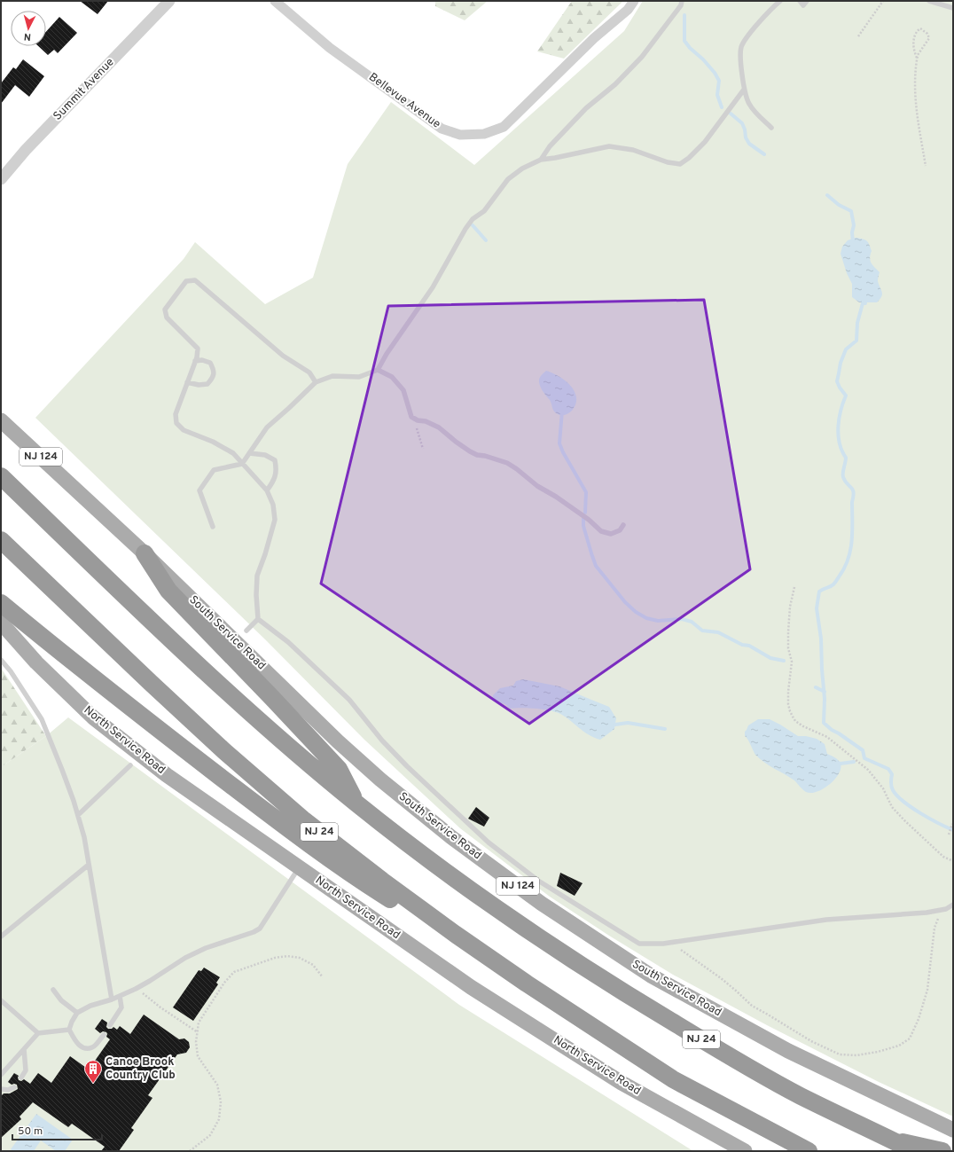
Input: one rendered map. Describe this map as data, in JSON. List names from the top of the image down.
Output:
{
  "streets": {
    "highway": ["NJ 24"],
    "main road": ["NJ 124", "South Service Road", "North Service Road"],
    "street": ["Summit Avenue", "Bellevue Avenue"]
  },
  "places": {
    "building": ["Canoe Brook Country Club"]
  },
  "scale_bar": "50 m",
  "north": "bottom"
}
